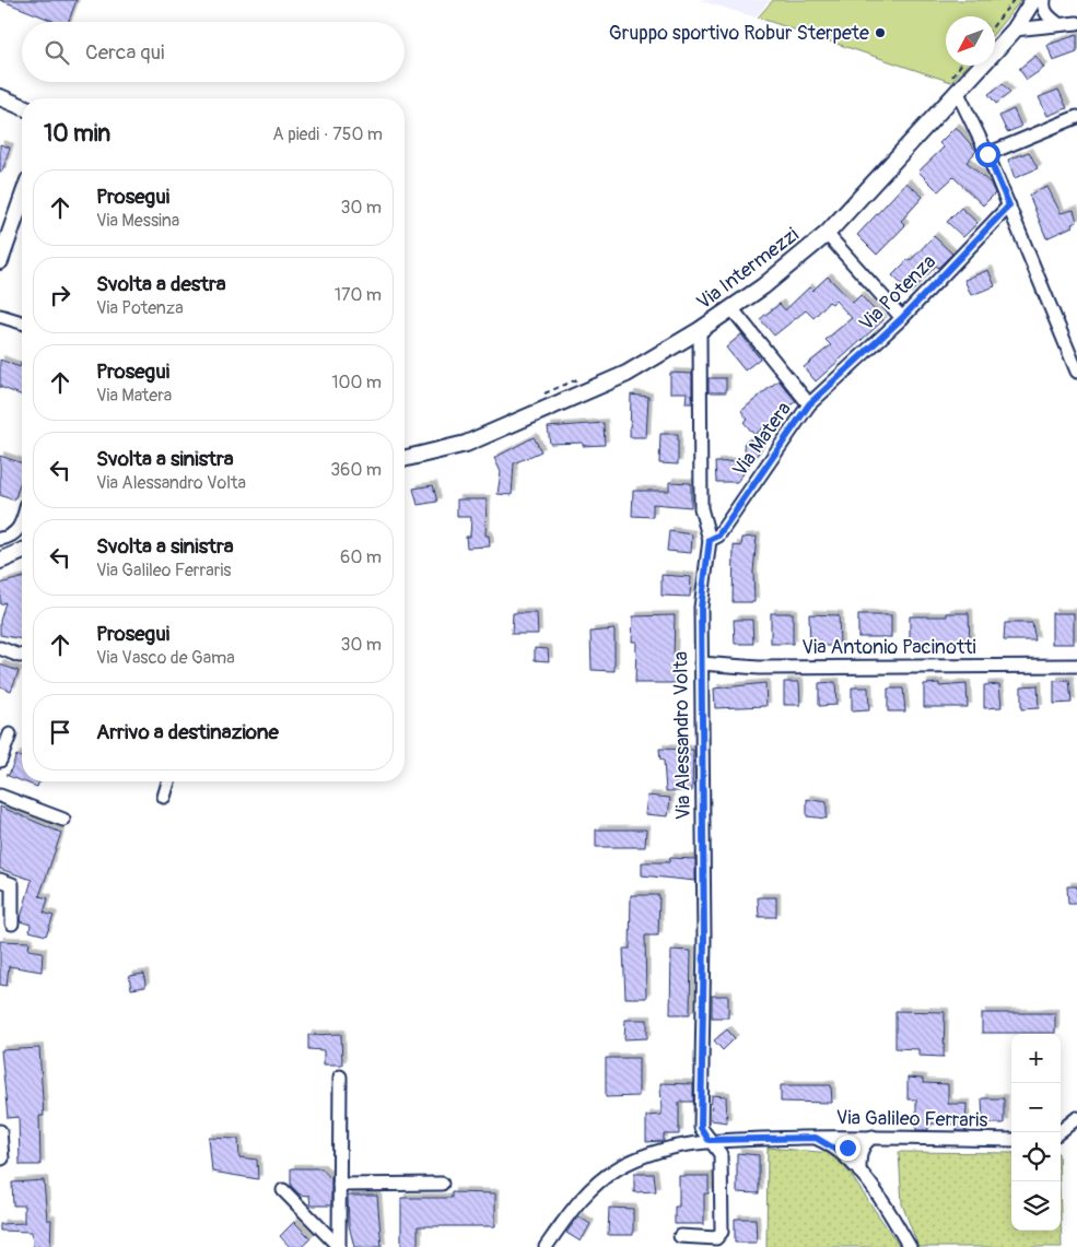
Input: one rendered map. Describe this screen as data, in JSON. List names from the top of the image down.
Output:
{
  "streets": {
    "street": [
      "Via Intermezzi",
      "Via Potenza",
      "Via Matera",
      "Via Antonio Pacinotti",
      "Via Alessandro Volta",
      "Via Galileo Ferraris"
    ]
  },
  "crossings": [
    ["Via Intermezzi", "Via Matera"],
    ["Via Intermezzi", "Via Alessandro Volta"],
    ["Via Potenza", "Via Matera"],
    ["Via Matera", "Via Alessandro Volta"],
    ["Via Antonio Pacinotti", "Via Alessandro Volta"],
    ["Via Alessandro Volta", "Via Galileo Ferraris"]
  ],
  "places": ["Gruppo sportivo Robur Sterpete"],
  "north": "bottom left",
  "page": {
    "search": "Cerca qui",
    "heading": ["10 min", "A piedi · 750 m"],
    "list": [
      ["Prosegui", "Via Messina", "30 m"],
      ["Svolta a destra", "Via Potenza", "170 m"],
      ["Prosegui", "Via Matera", "100 m"],
      ["Svolta a sinistra", "Via Alessandro Volta", "360 m"],
      ["Svolta a sinistra", "Via Galileo Ferraris", "60 m"],
      ["Prosegui", "Via Vasco de Gama", "30 m"],
      "Arrivo a destinazione"
    ],
    "map_buttons": ["+", "−"]
  }
}
